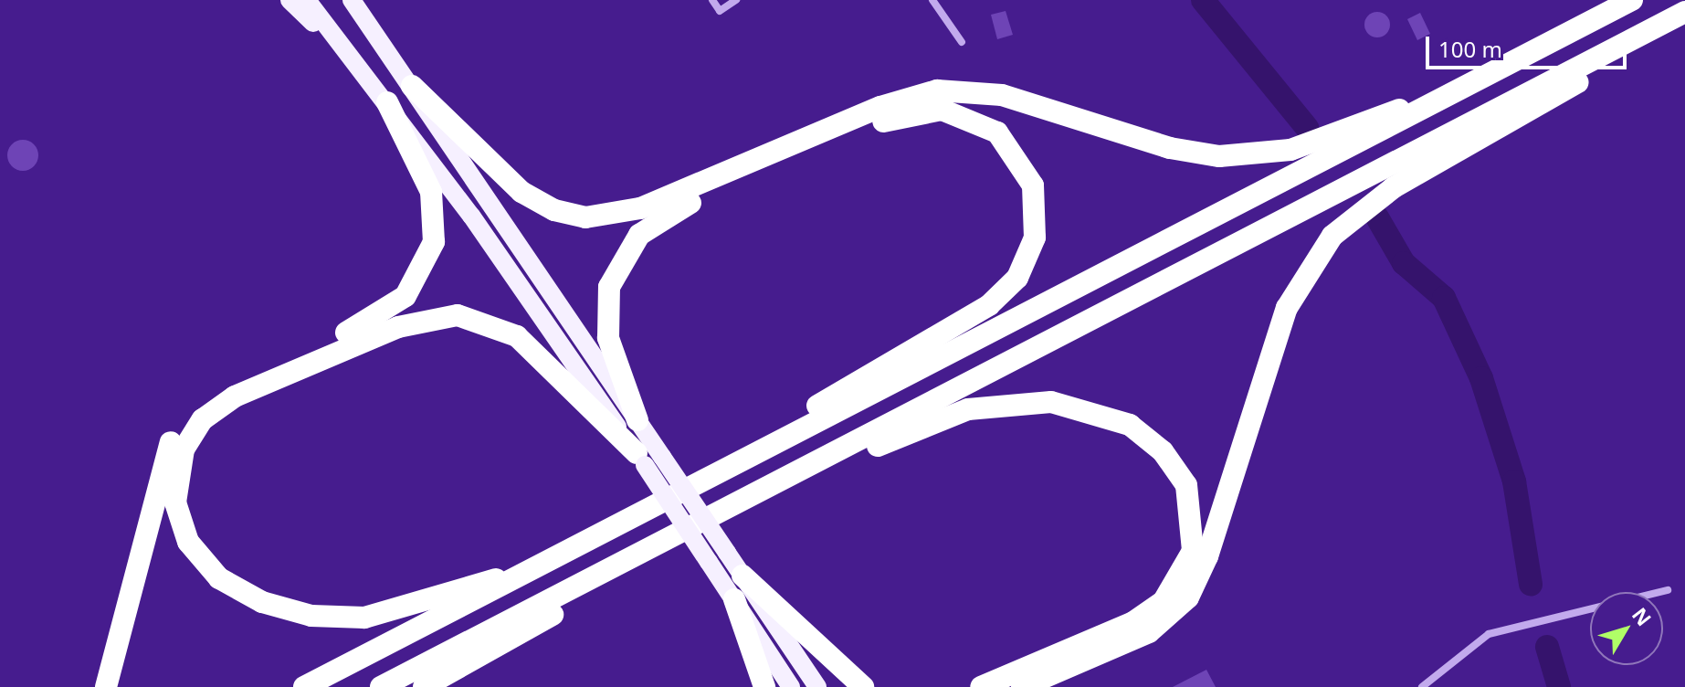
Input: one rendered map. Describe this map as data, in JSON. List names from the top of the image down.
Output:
{
  "scale_bar": "100 m",
  "north": "top right"
}
